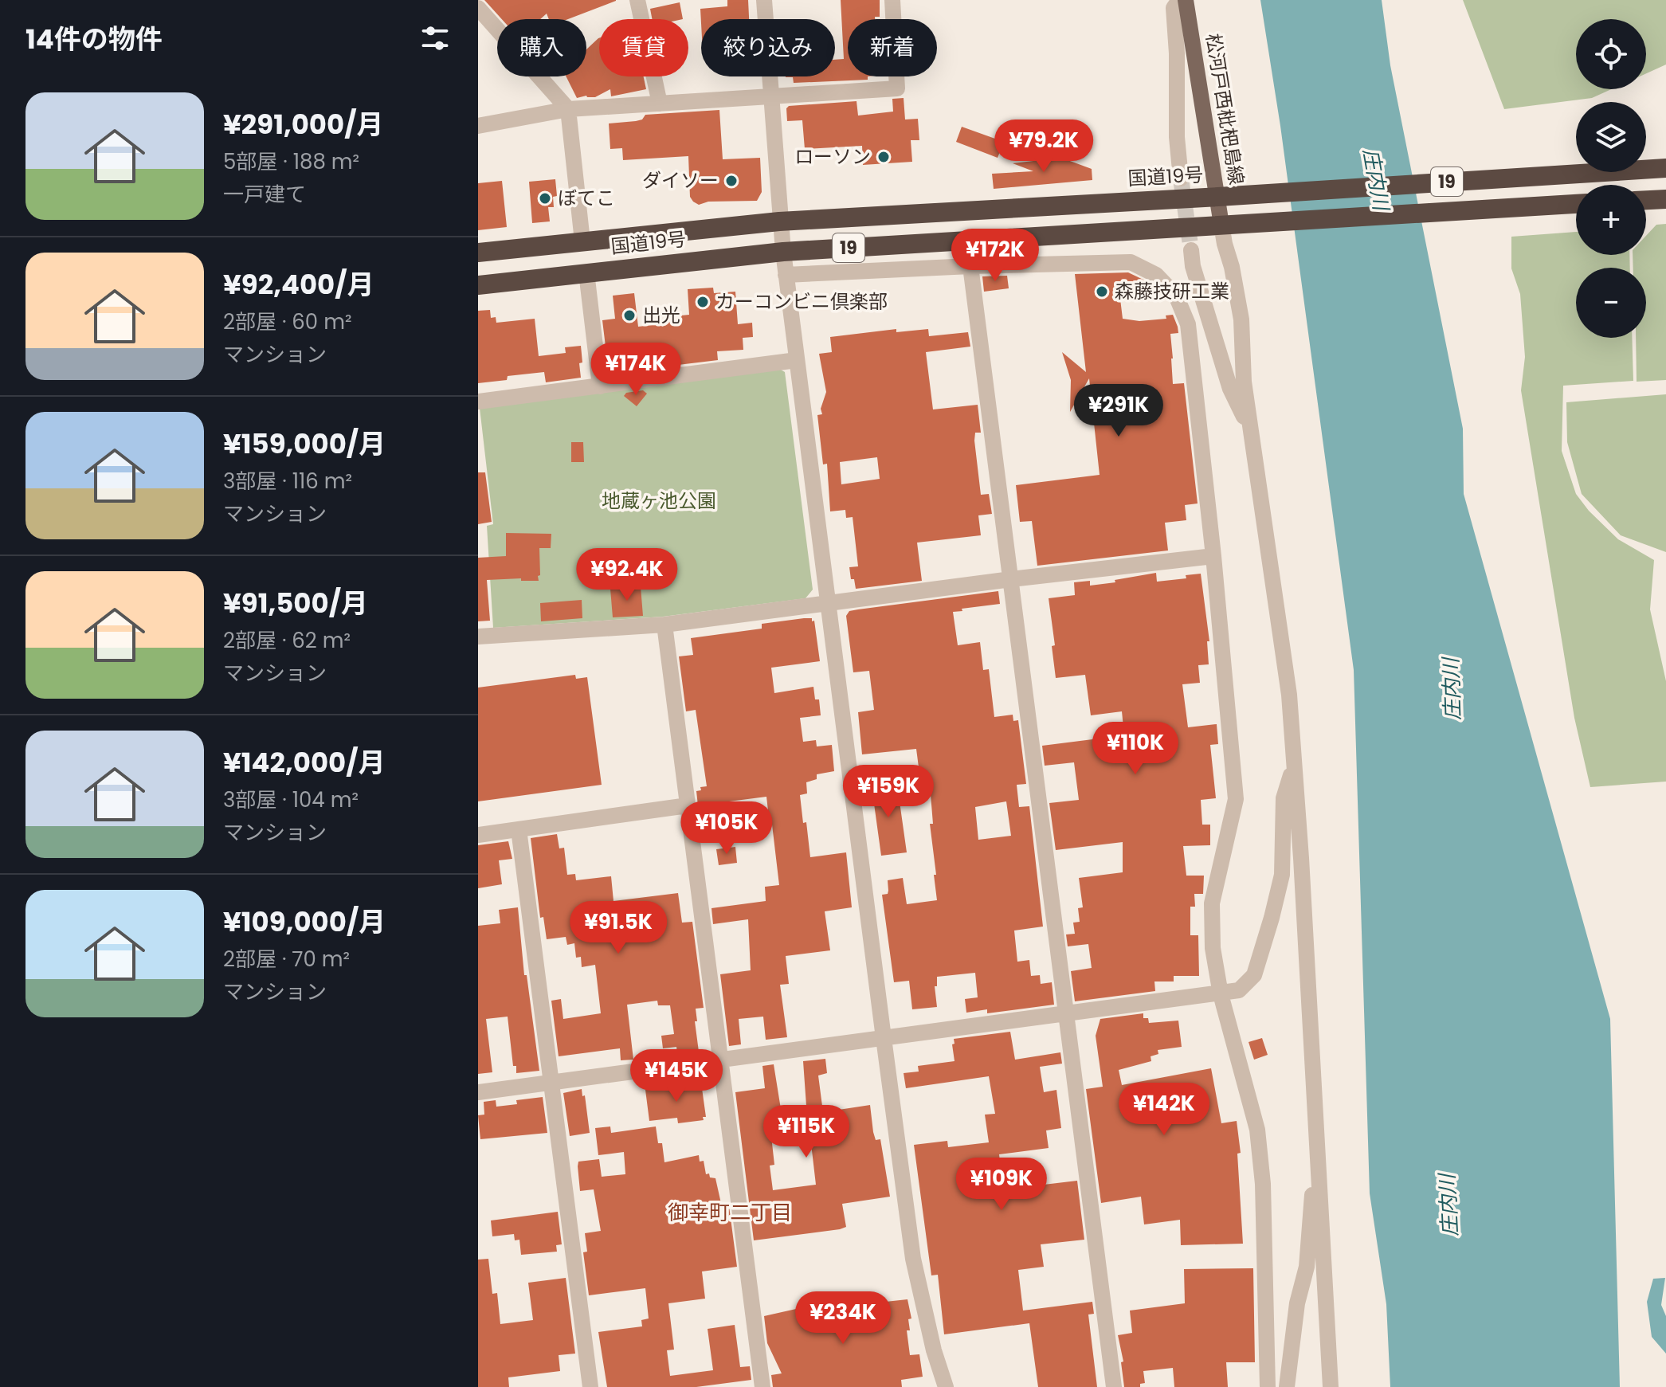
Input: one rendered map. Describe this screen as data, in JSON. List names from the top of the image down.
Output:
{
  "streets": {
    "highway": ["国道19号", "19"],
    "main road": ["松河戸西枇杷島線"]
  },
  "crossings": [
    ["松河戸西枇杷島線", "国道19号"]
  ],
  "districts": ["御幸町二丁目"],
  "water": ["庄内川"],
  "parks": ["地蔵ヶ池公園"],
  "places": [
    "ローソン",
    "ダイソー",
    "ぼてこ",
    "森藤技研工業",
    "カーコンビニ倶楽部",
    "出光"
  ],
  "page": {
    "heading": "14件の物件",
    "map_buttons": ["+", "−"],
    "chip": [
      "購入",
      "賃貸",
      "絞り込み",
      "新着"
    ],
    "list": [
      {
        "name": "¥291,000/月",
        "note": "5部屋 · 188 m² · 一戸建て"
      },
      {
        "name": "¥92,400/月",
        "note": "2部屋 · 60 m² · マンション"
      },
      {
        "name": "¥159,000/月",
        "note": "3部屋 · 116 m² · マンション"
      },
      {
        "name": "¥91,500/月",
        "note": "2部屋 · 62 m² · マンション"
      },
      {
        "name": "¥142,000/月",
        "note": "3部屋 · 104 m² · マンション"
      },
      {
        "name": "¥109,000/月",
        "note": "2部屋 · 70 m² · マンション"
      }
    ],
    "price": [
      "¥79.2K",
      "¥172K",
      "¥174K",
      "¥291K",
      "¥92.4K",
      "¥110K",
      "¥159K",
      "¥105K",
      "¥91.5K",
      "¥145K",
      "¥142K",
      "¥115K",
      "¥109K",
      "¥234K"
    ]
  }
}
